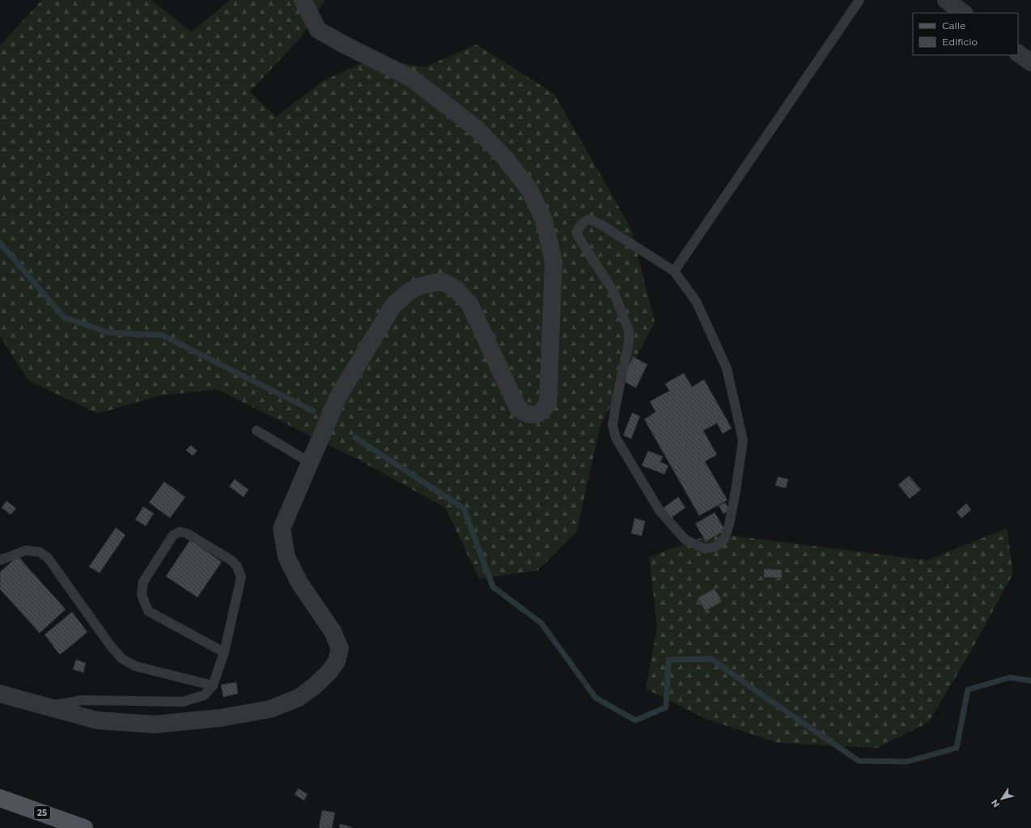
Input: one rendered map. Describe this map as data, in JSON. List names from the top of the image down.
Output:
{
  "streets": {
    "main road": ["25"]
  },
  "legend": ["Calle", "Edificio"],
  "north": "bottom left"
}
